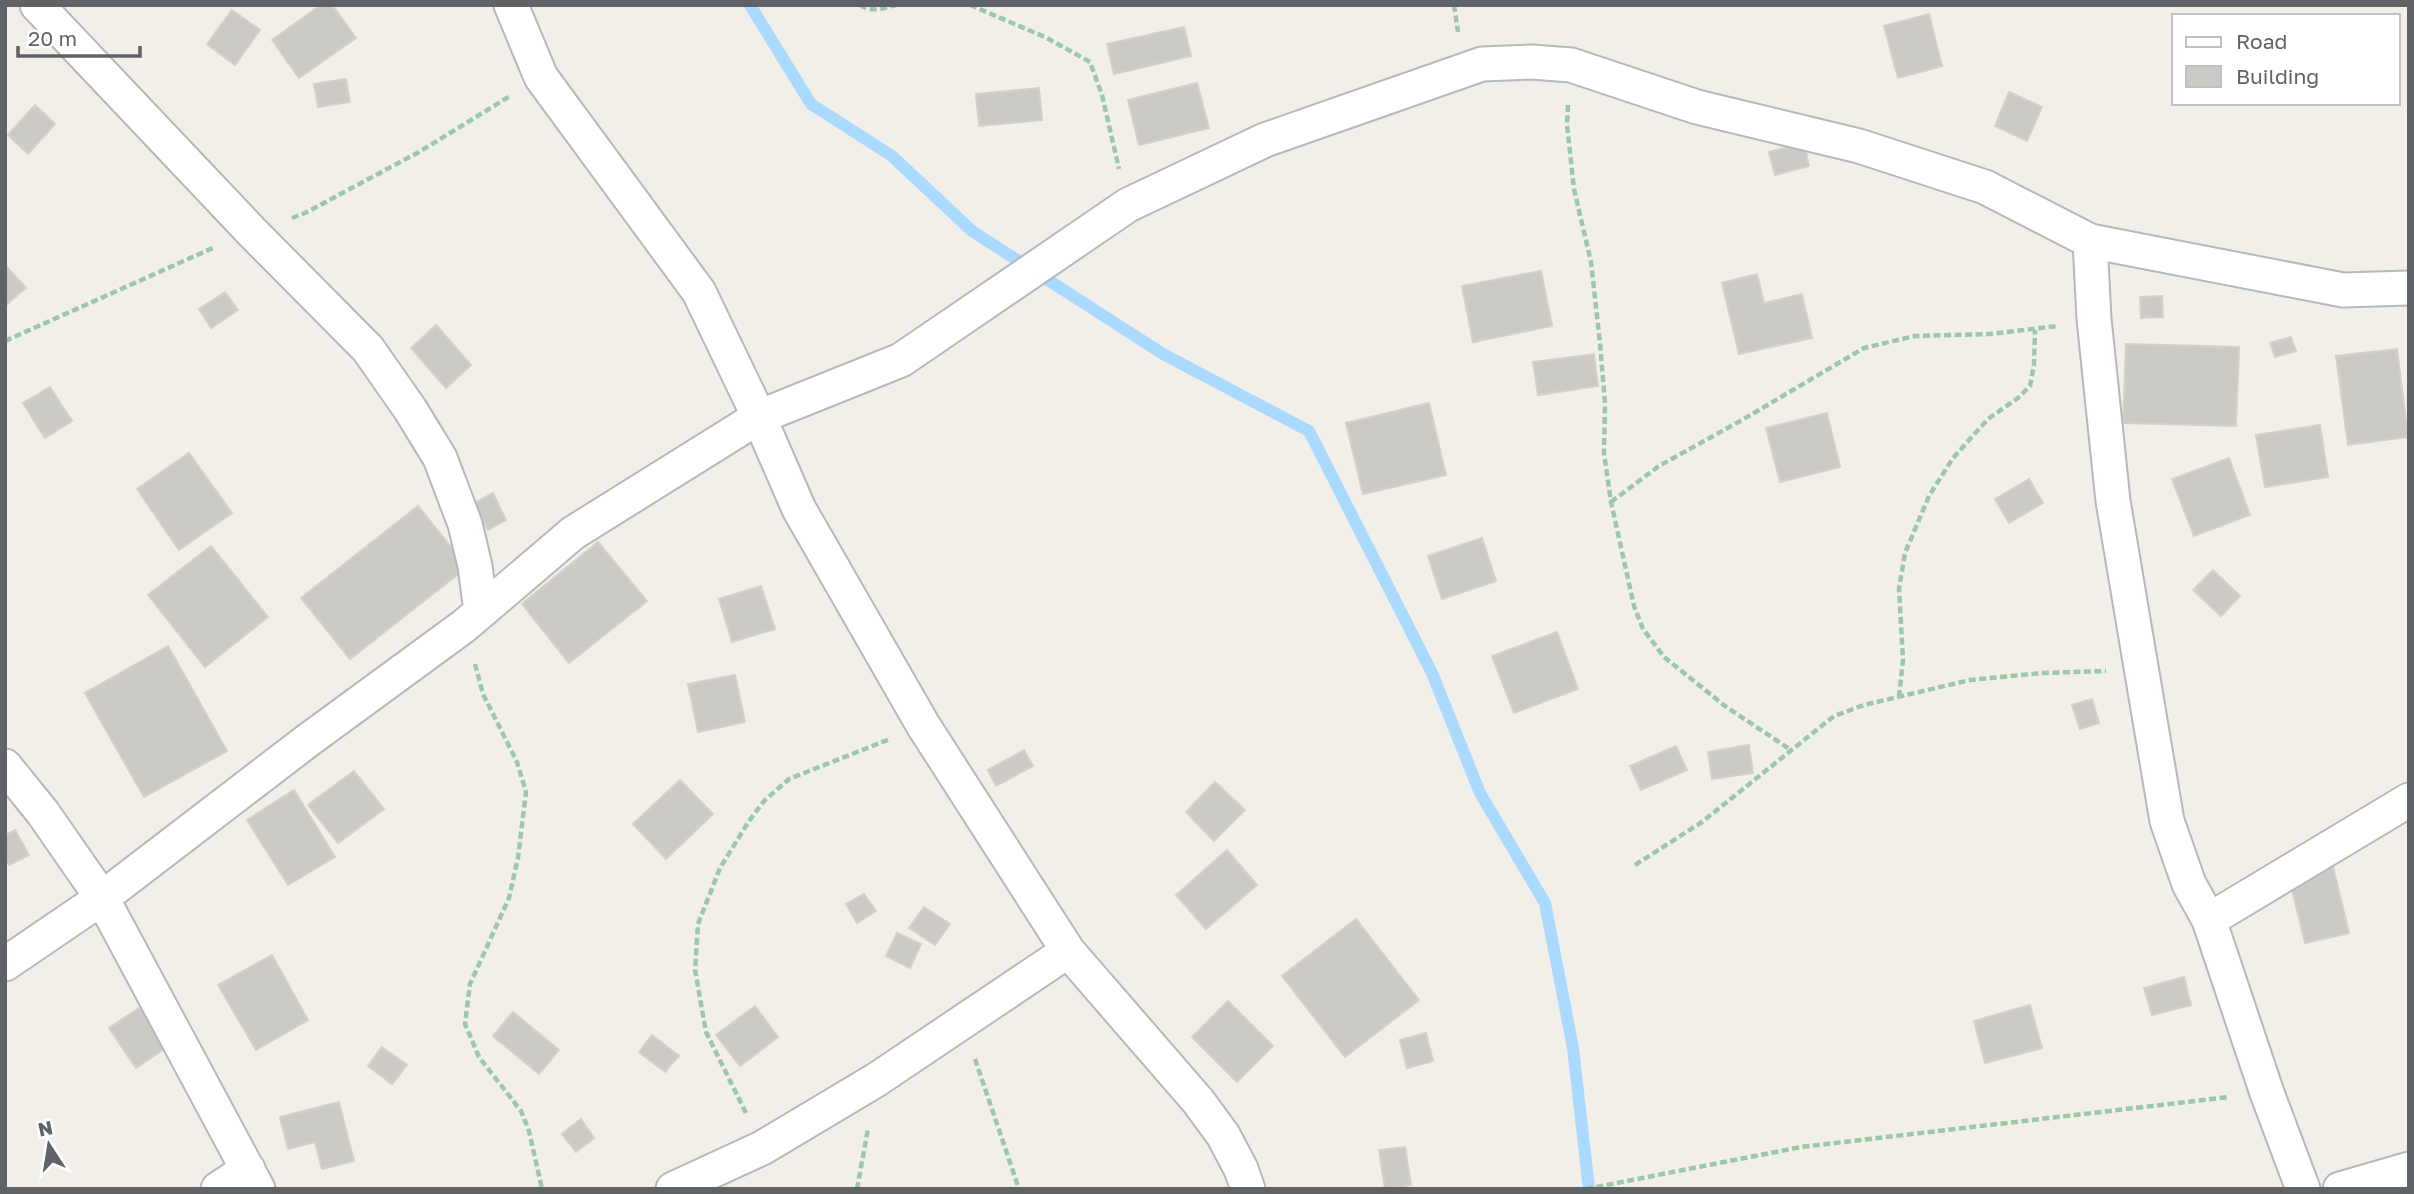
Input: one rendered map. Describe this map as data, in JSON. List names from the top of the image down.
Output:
{
  "legend": ["Road", "Building"],
  "scale_bar": "20 m",
  "north": "top"
}
